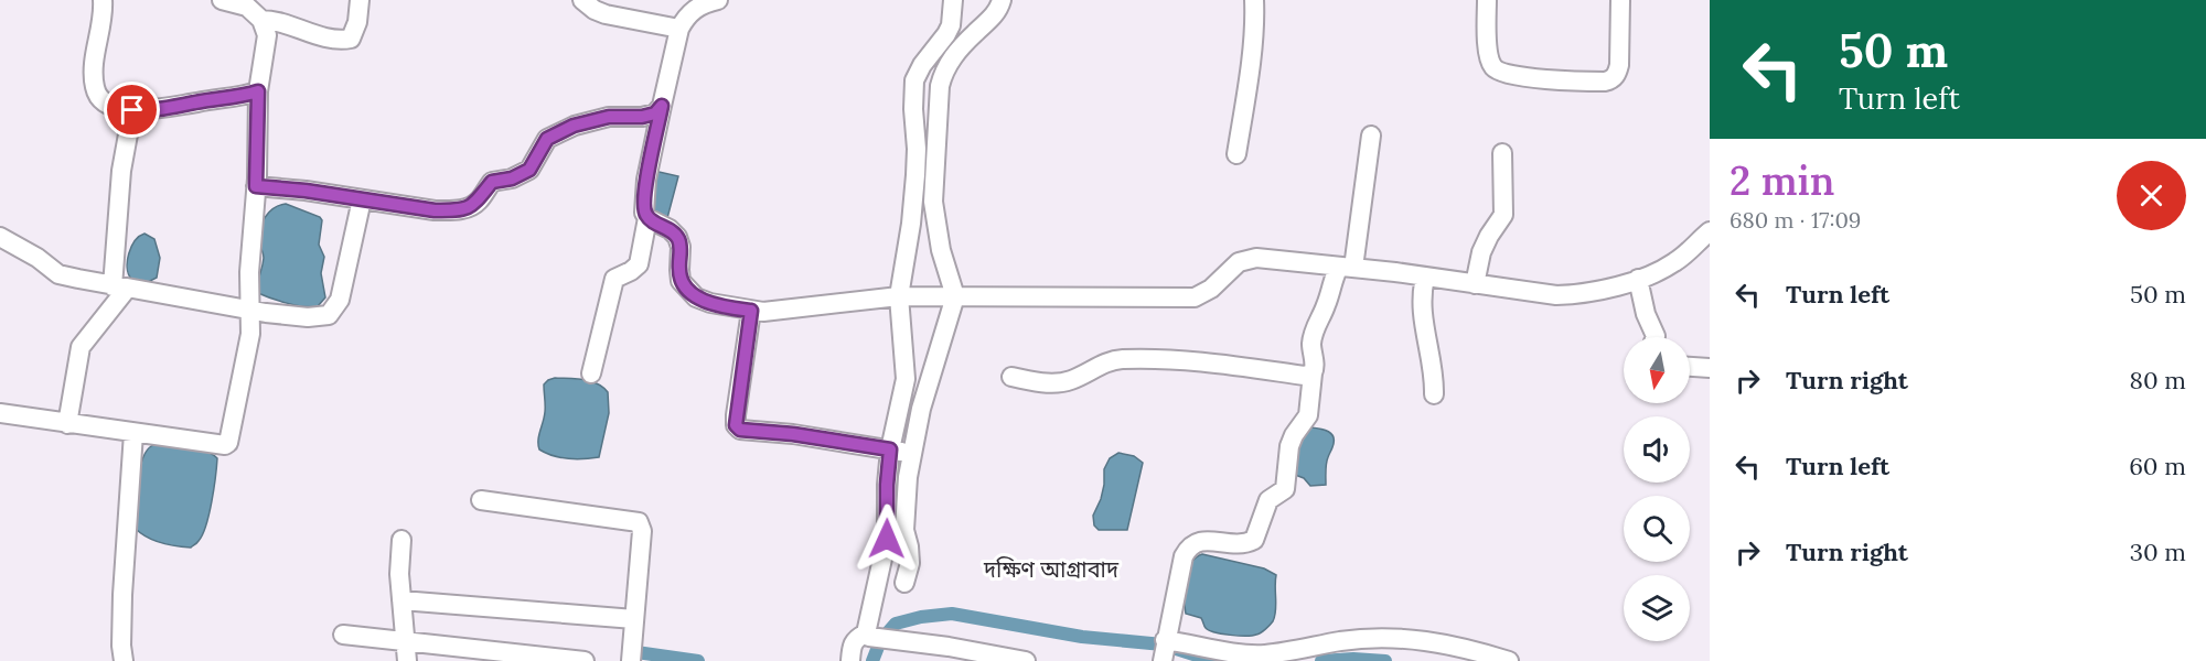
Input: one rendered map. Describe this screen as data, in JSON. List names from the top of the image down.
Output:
{
  "districts": ["দক্ষিণ আগ্রাবাদ"],
  "north": "bottom",
  "page": {
    "turn": ["50 m", "Turn left"],
    "heading": ["2 min", "680 m · 17:09"],
    "list": [
      {
        "name": "Turn left",
        "value": "50 m"
      },
      {
        "name": "Turn right",
        "value": "80 m"
      },
      {
        "name": "Turn left",
        "value": "60 m"
      },
      {
        "name": "Turn right",
        "value": "30 m"
      }
    ]
  }
}
